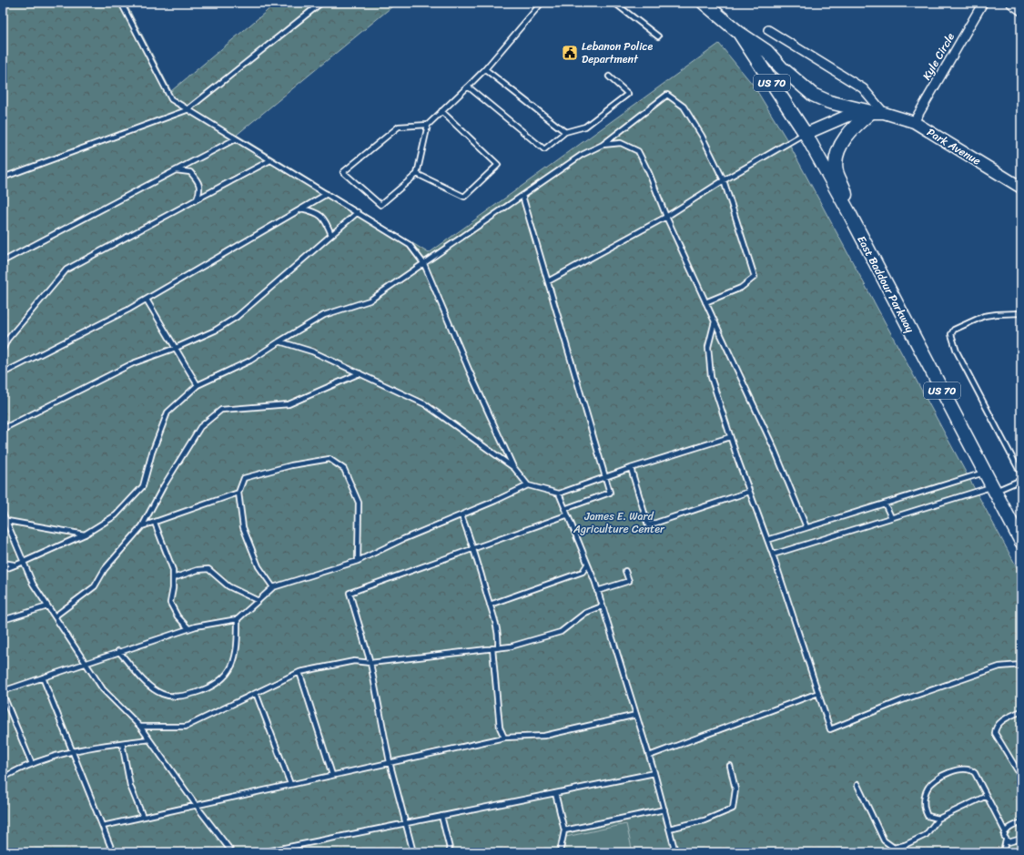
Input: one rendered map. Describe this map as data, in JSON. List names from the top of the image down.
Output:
{
  "streets": {
    "main road": ["US 70", "East Baddour Parkway"],
    "street": ["Kyle Circle", "Park Avenue"]
  },
  "crossings": [
    ["Kyle Circle", "Park Avenue"],
    ["US 70", "East Baddour Parkway"],
    ["Park Avenue", "East Baddour Parkway"]
  ],
  "parks": ["James E. Ward Agriculture Center"],
  "places": {
    "public building": ["Lebanon Police Department"]
  }
}
